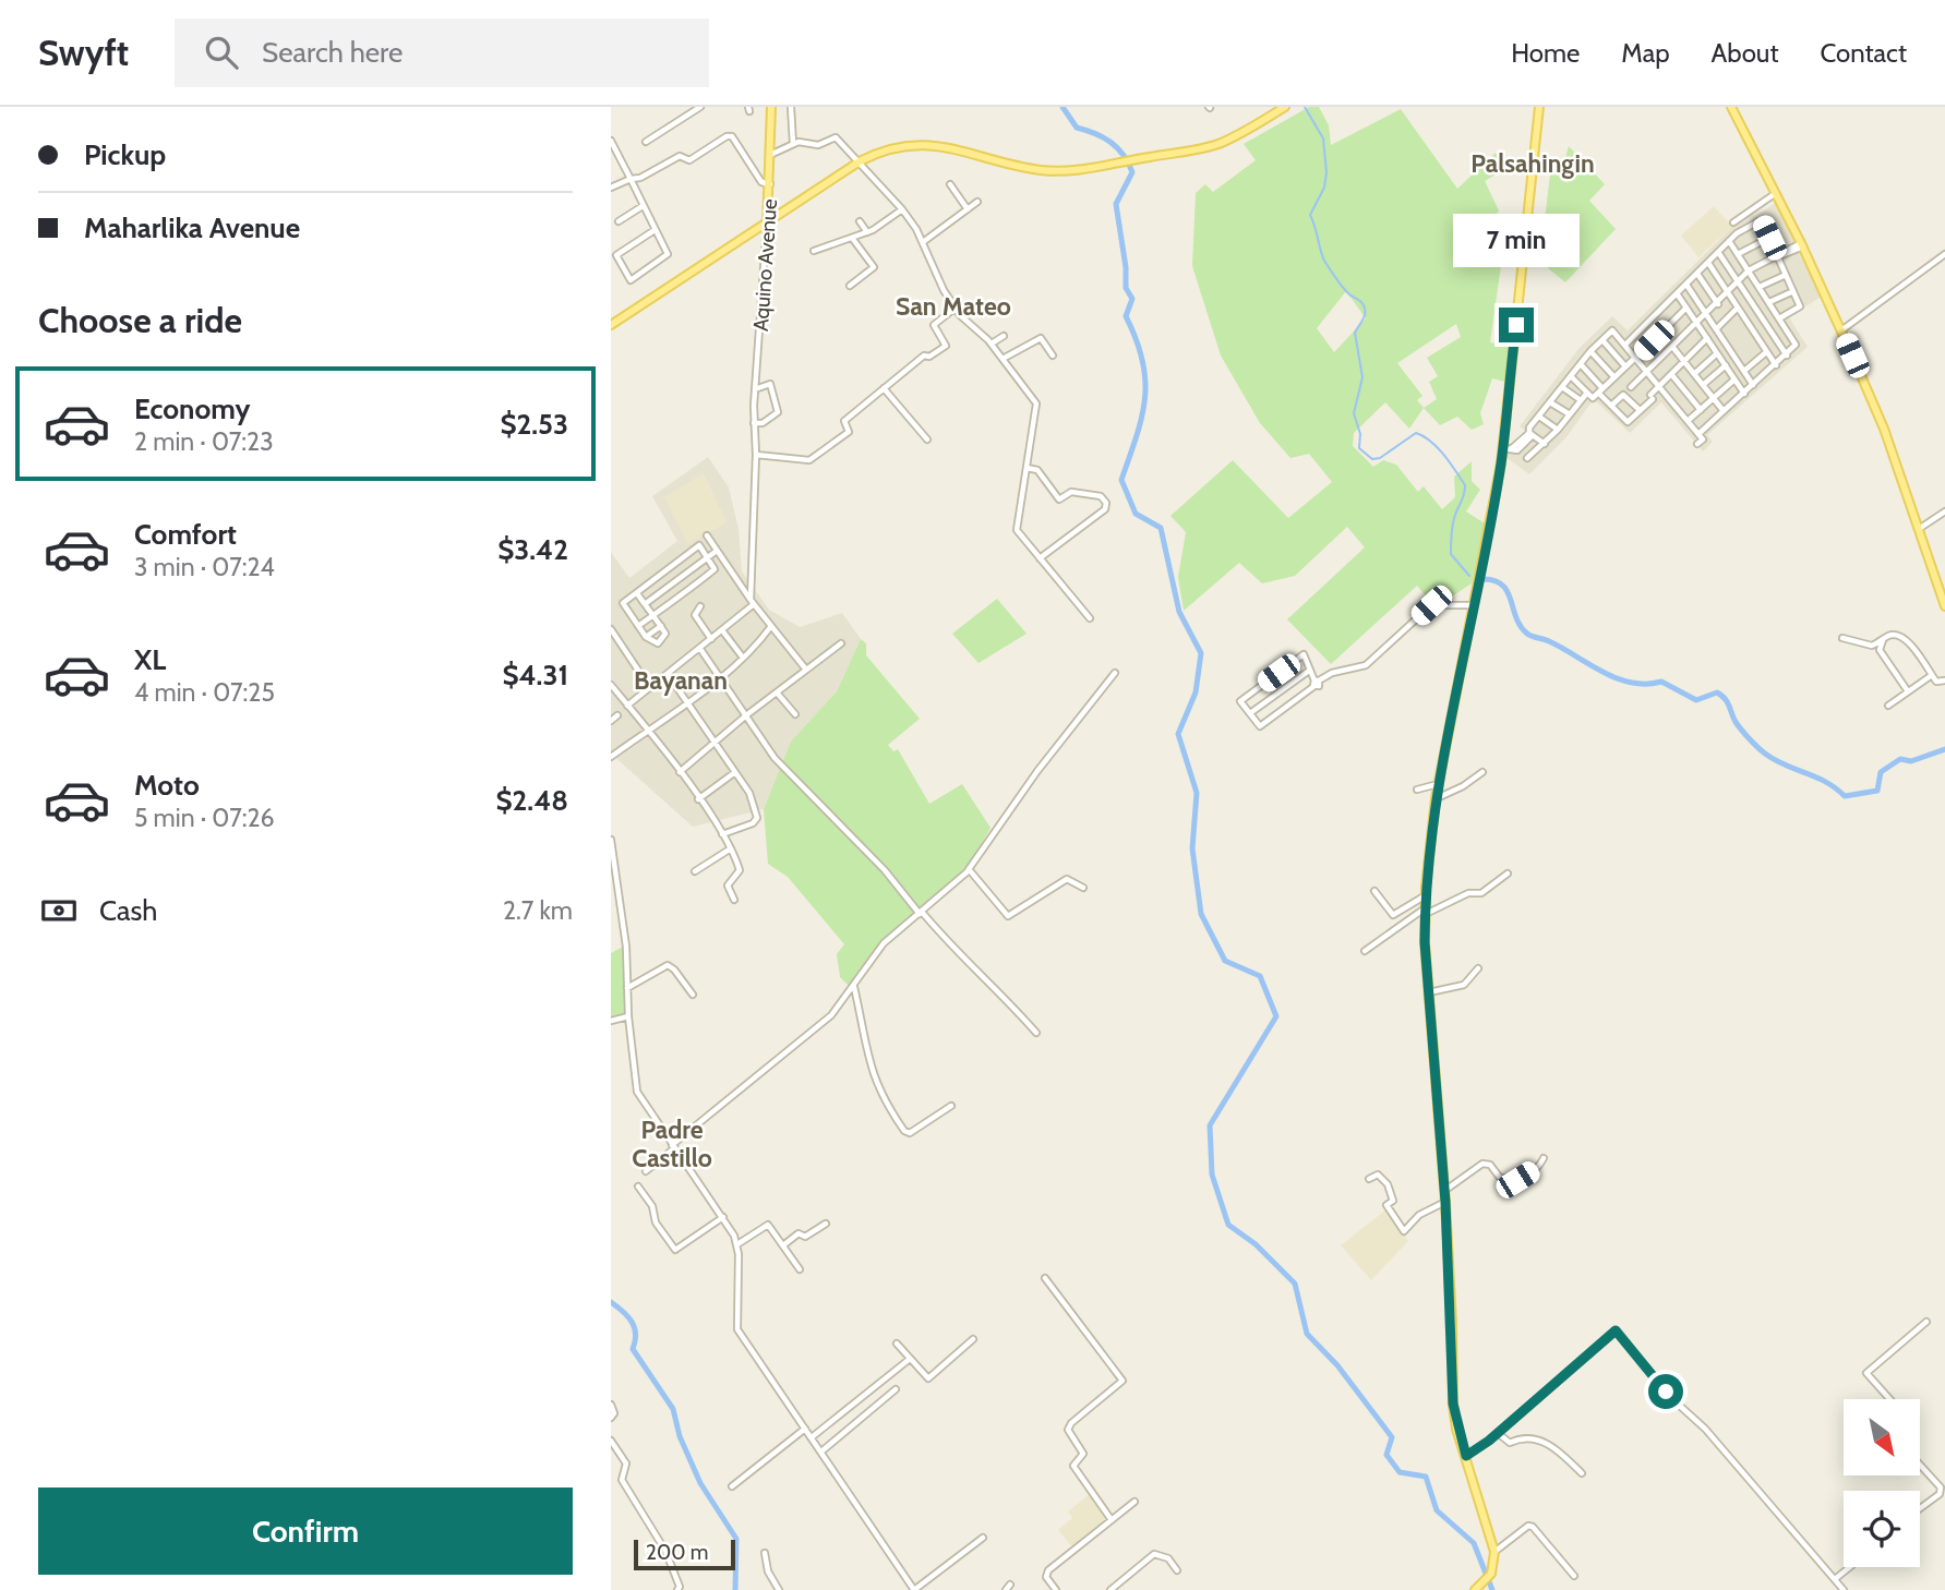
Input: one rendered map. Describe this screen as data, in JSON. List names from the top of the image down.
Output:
{
  "streets": {
    "main road": ["Aquino Avenue"]
  },
  "districts": [
    "Palsahingin",
    "San Mateo",
    "Bayanan",
    "Padre Castillo"
  ],
  "scale_bar": "200 m",
  "north": "bottom right",
  "page": {
    "header": "Swyft",
    "search": "Search here",
    "nav": [
      "Home",
      "Map",
      "About",
      "Contact"
    ],
    "banner": ["Pickup", "Maharlika Avenue"],
    "bubble": "7 min",
    "heading": "Choose a ride",
    "list": [
      {
        "name": "Economy",
        "note": "2 min · 07:23",
        "value": "$2.53"
      },
      {
        "name": "Comfort",
        "note": "3 min · 07:24",
        "value": "$3.42"
      },
      {
        "name": "XL",
        "note": "4 min · 07:25",
        "value": "$4.31"
      },
      {
        "name": "Moto",
        "note": "5 min · 07:26",
        "value": "$2.48"
      }
    ],
    "pay": ["Cash", "2.7 km"],
    "buttons": "Confirm",
    "scale": "200 m"
  }
}
